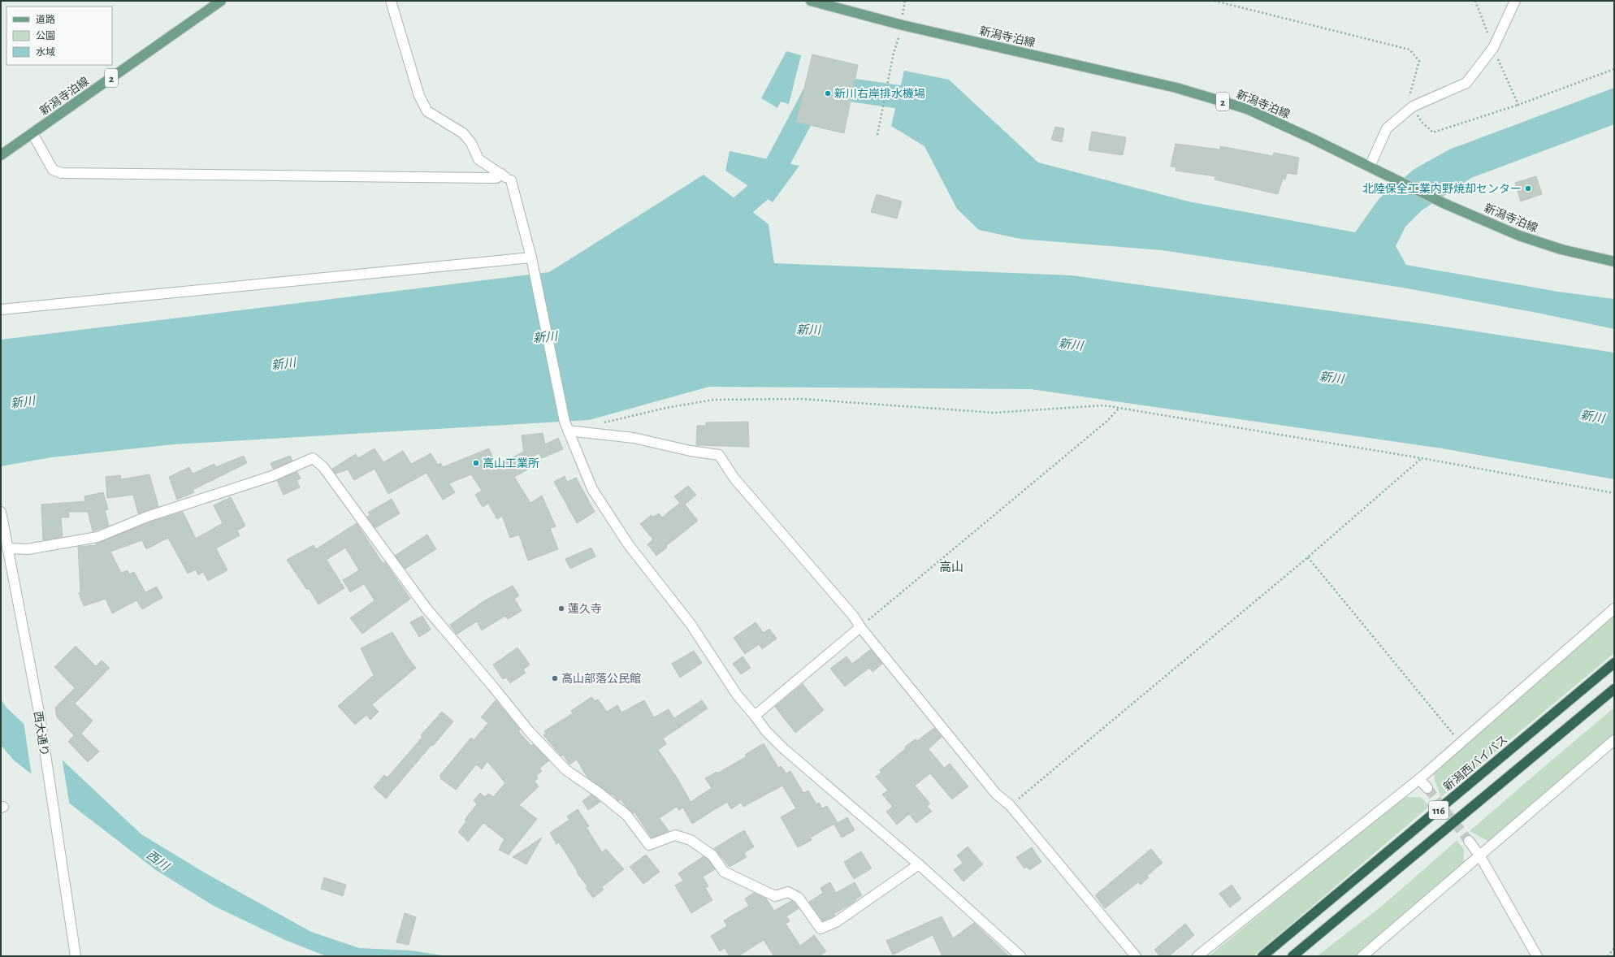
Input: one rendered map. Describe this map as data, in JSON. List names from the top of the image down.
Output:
{
  "streets": {
    "highway": ["新潟西バイパス", "116"],
    "main road": ["新潟寺泊線", "2"],
    "street": ["西大通り"]
  },
  "districts": ["高山"],
  "water": ["新川", "西川"],
  "places": [
    "新川右岸排水機場",
    "北陸保全工業内野焼却センター",
    "高山工業所",
    "蓮久寺",
    "高山部落公民館"
  ],
  "legend": ["道路", "公園", "水域"]
}
